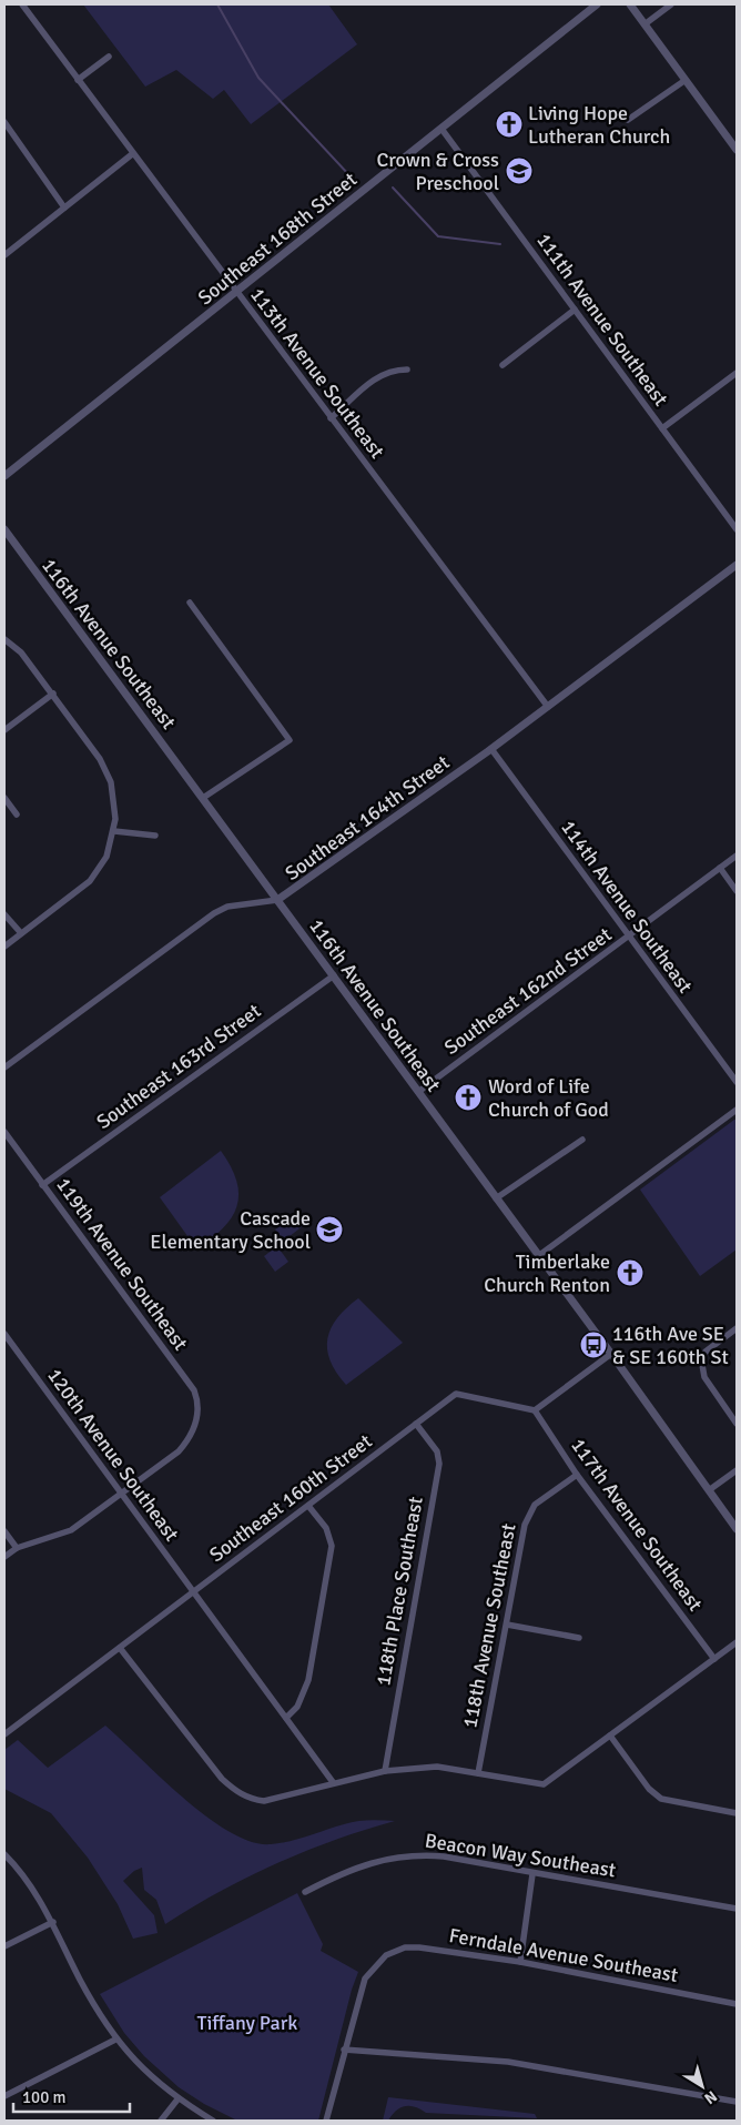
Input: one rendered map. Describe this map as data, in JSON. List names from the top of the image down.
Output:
{
  "streets": {
    "street": [
      "Southeast 168th Street",
      "111th Avenue Southeast",
      "113th Avenue Southeast",
      "116th Avenue Southeast",
      "Southeast 164th Street",
      "114th Avenue Southeast",
      "Southeast 162nd Street",
      "Southeast 163rd Street",
      "119th Avenue Southeast",
      "120th Avenue Southeast",
      "Southeast 160th Street",
      "117th Avenue Southeast",
      "118th Place Southeast",
      "118th Avenue Southeast",
      "Beacon Way Southeast",
      "Ferndale Avenue Southeast"
    ]
  },
  "crossings": [
    ["Southeast 168th Street", "111th Avenue Southeast"],
    ["Southeast 168th Street", "113th Avenue Southeast"],
    ["113th Avenue Southeast", "Southeast 164th Street"],
    ["116th Avenue Southeast", "Southeast 164th Street"],
    ["116th Avenue Southeast", "Southeast 162nd Street"],
    ["116th Avenue Southeast", "Southeast 163rd Street"],
    ["Southeast 164th Street", "114th Avenue Southeast"],
    ["114th Avenue Southeast", "Southeast 162nd Street"],
    ["Southeast 163rd Street", "119th Avenue Southeast"],
    ["119th Avenue Southeast", "120th Avenue Southeast"],
    ["120th Avenue Southeast", "Southeast 160th Street"],
    ["Southeast 160th Street", "117th Avenue Southeast"],
    ["Southeast 160th Street", "118th Place Southeast"],
    ["117th Avenue Southeast", "118th Avenue Southeast"]
  ],
  "parks": ["Tiffany Park"],
  "places": {
    "church": ["Living Hope Lutheran Church", "Word of Life Church of God", "Timberlake Church Renton"],
    "school or university": ["Crown & Cross Preschool", "Cascade Elementary School"],
    "bus stop": ["116th Ave SE & SE 160th St"]
  },
  "scale_bar": "100 m",
  "north": "bottom right"
}
